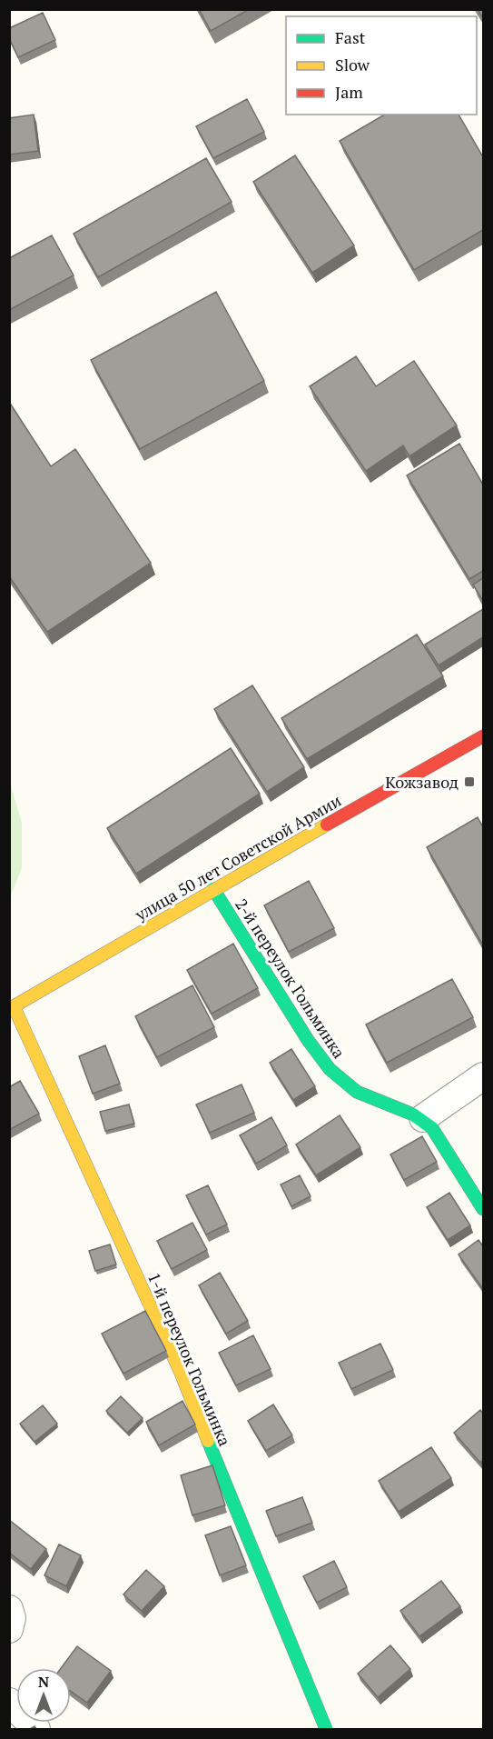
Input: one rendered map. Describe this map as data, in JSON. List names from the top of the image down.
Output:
{
  "streets": {
    "street": ["улица 50 лет Советской Армии", "2-й переулок Гольминка", "1-й переулок Гольминка"]
  },
  "crossings": [
    ["улица 50 лет Советской Армии", "2-й переулок Гольминка"],
    ["улица 50 лет Советской Армии", "1-й переулок Гольминка"]
  ],
  "places": {
    "transit": ["Кожзавод"]
  },
  "legend": ["Fast", "Slow", "Jam"],
  "north": "top"
}
